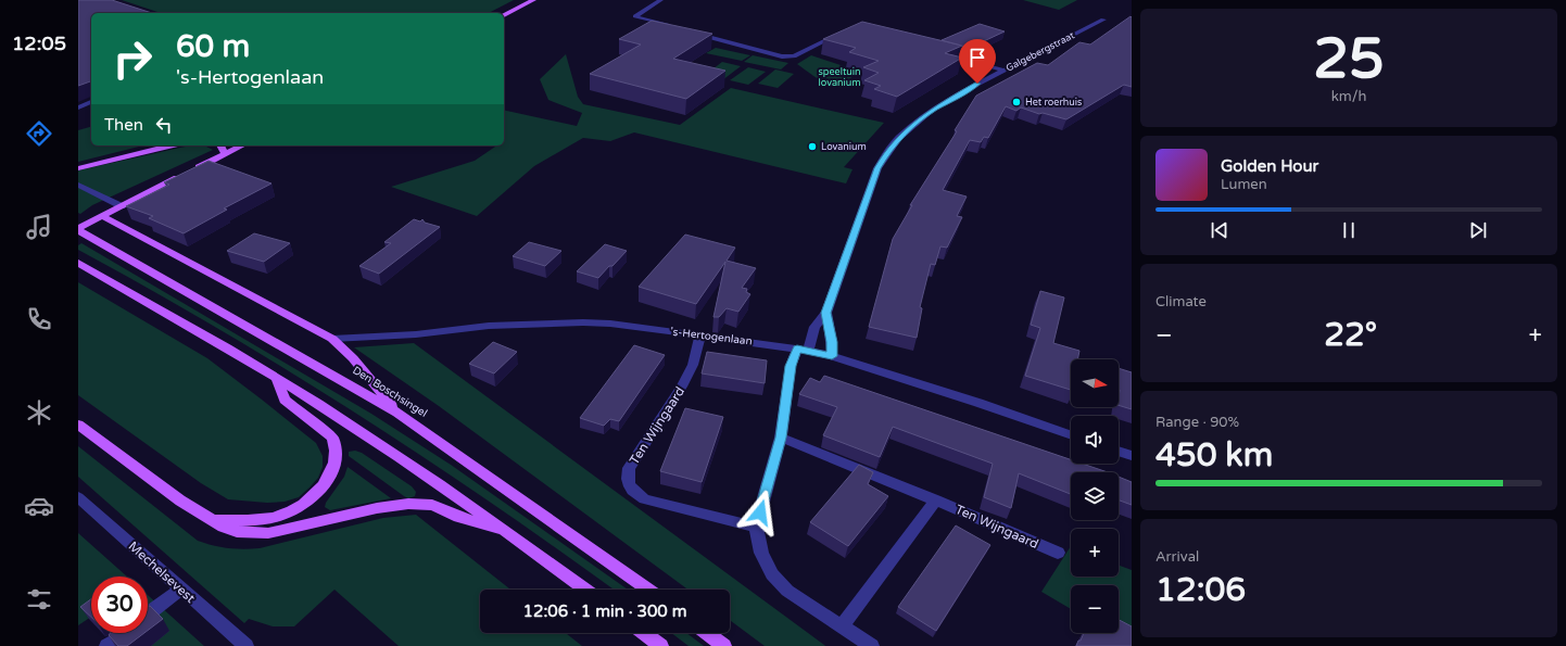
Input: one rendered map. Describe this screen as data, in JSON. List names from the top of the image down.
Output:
{
  "streets": {
    "main road": ["Den Boschsingel"],
    "street": [
      "Galgebergstraat",
      "'s-Hertogenlaan",
      "Ten Wijngaard",
      "Mechelsevest"
    ]
  },
  "crossings": [
    ["Galgebergstraat", "'s-Hertogenlaan"],
    ["'s-Hertogenlaan", "Ten Wijngaard"]
  ],
  "parks": ["speeltuin lovanium"],
  "places": ["Het roerhuis", "Lovanium"],
  "north": "right",
  "page": {
    "tabs": "12:05",
    "tile": [
      ["25", "km/h"],
      "Climate",
      ["Range · 90%", "450 km"],
      ["Arrival", "12:06"]
    ],
    "turn": ["60 m", "'s-Hertogenlaan"],
    "then": "Then",
    "song": ["Golden Hour", "Lumen"],
    "heat": ["−", "22°", "+"],
    "map_buttons": ["+", "−"],
    "limit": "30",
    "trip": "12:06 · 1 min · 300 m"
  }
}
